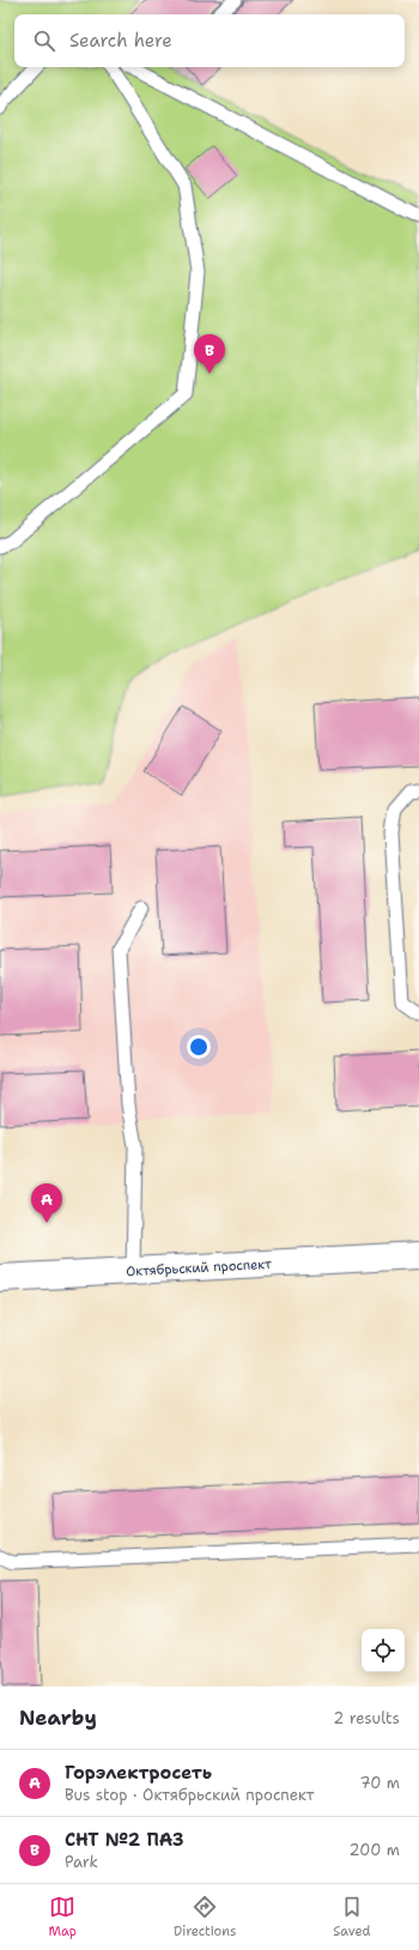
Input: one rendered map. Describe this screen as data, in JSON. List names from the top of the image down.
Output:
{
  "streets": {
    "main road": ["Октябрьский проспект"]
  },
  "page": {
    "search": "Search here",
    "pins": ["B", "A"],
    "heading": ["Nearby", "2 results"],
    "list": [
      {
        "mark": "A",
        "name": "Горэлектросеть",
        "note": "Bus stop · Октябрьский проспект",
        "value": "70 m"
      },
      {
        "mark": "B",
        "name": "СНТ №2 ПАЗ",
        "note": "Park",
        "value": "200 m"
      }
    ],
    "nav": ["Map", "Directions", "Saved"]
  }
}
